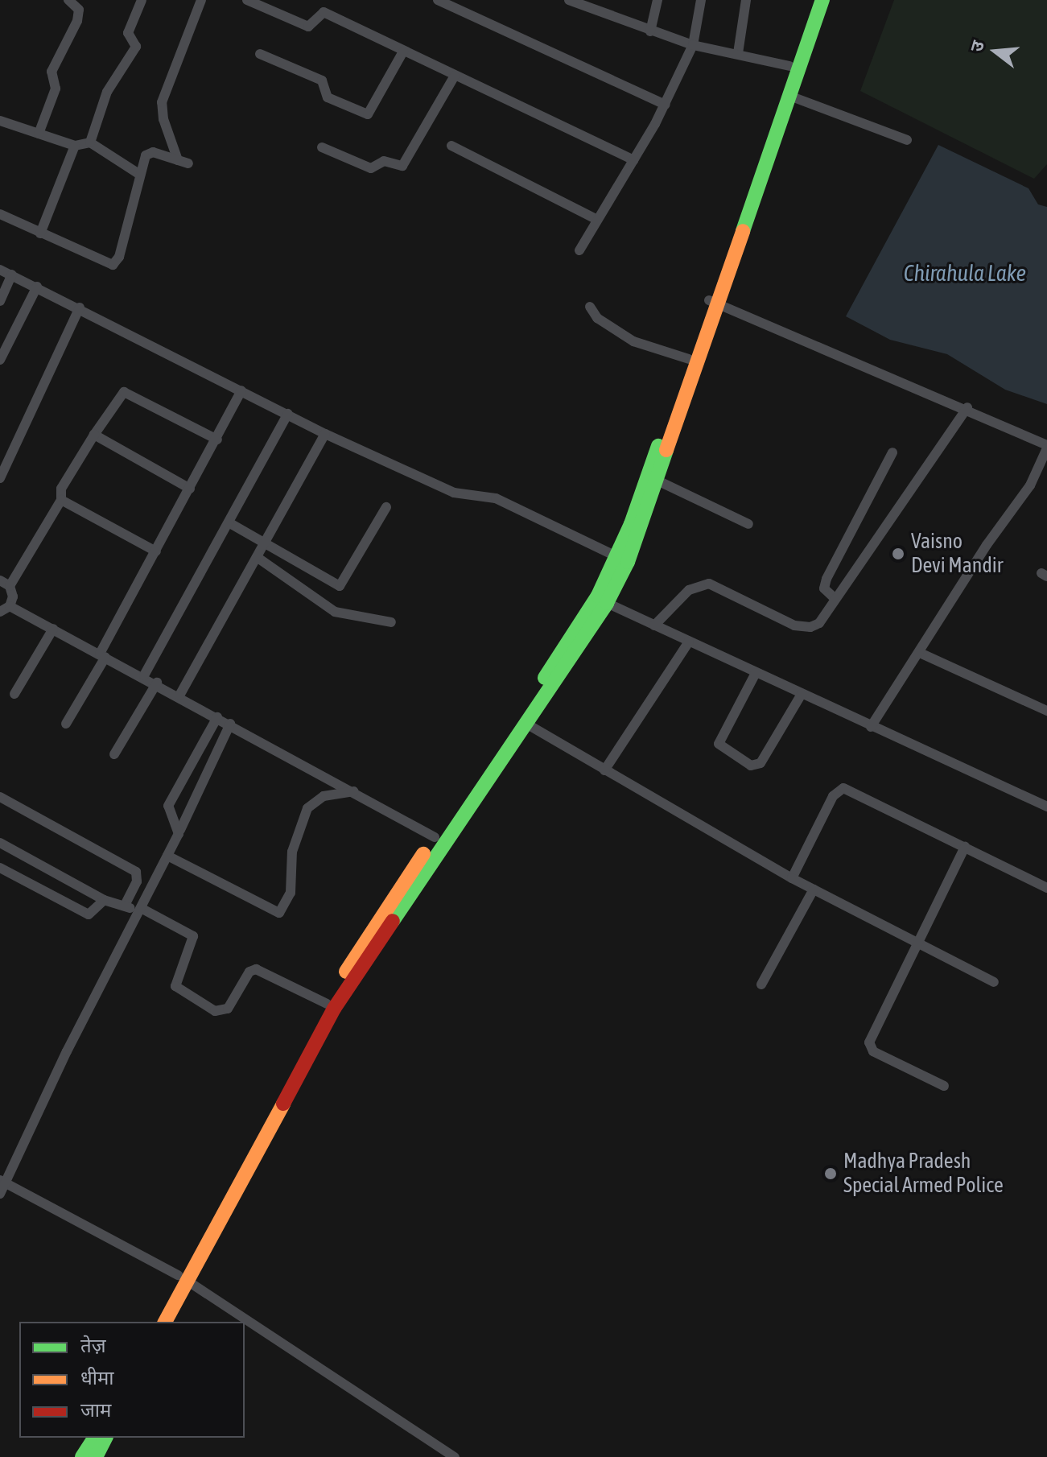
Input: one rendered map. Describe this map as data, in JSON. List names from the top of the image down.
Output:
{
  "water": ["Chirahula Lake"],
  "places": ["Vaisno Devi Mandir", "Madhya Pradesh Special Armed Police"],
  "legend": ["तेज़", "धीमा", "जाम"],
  "north": "left"
}
